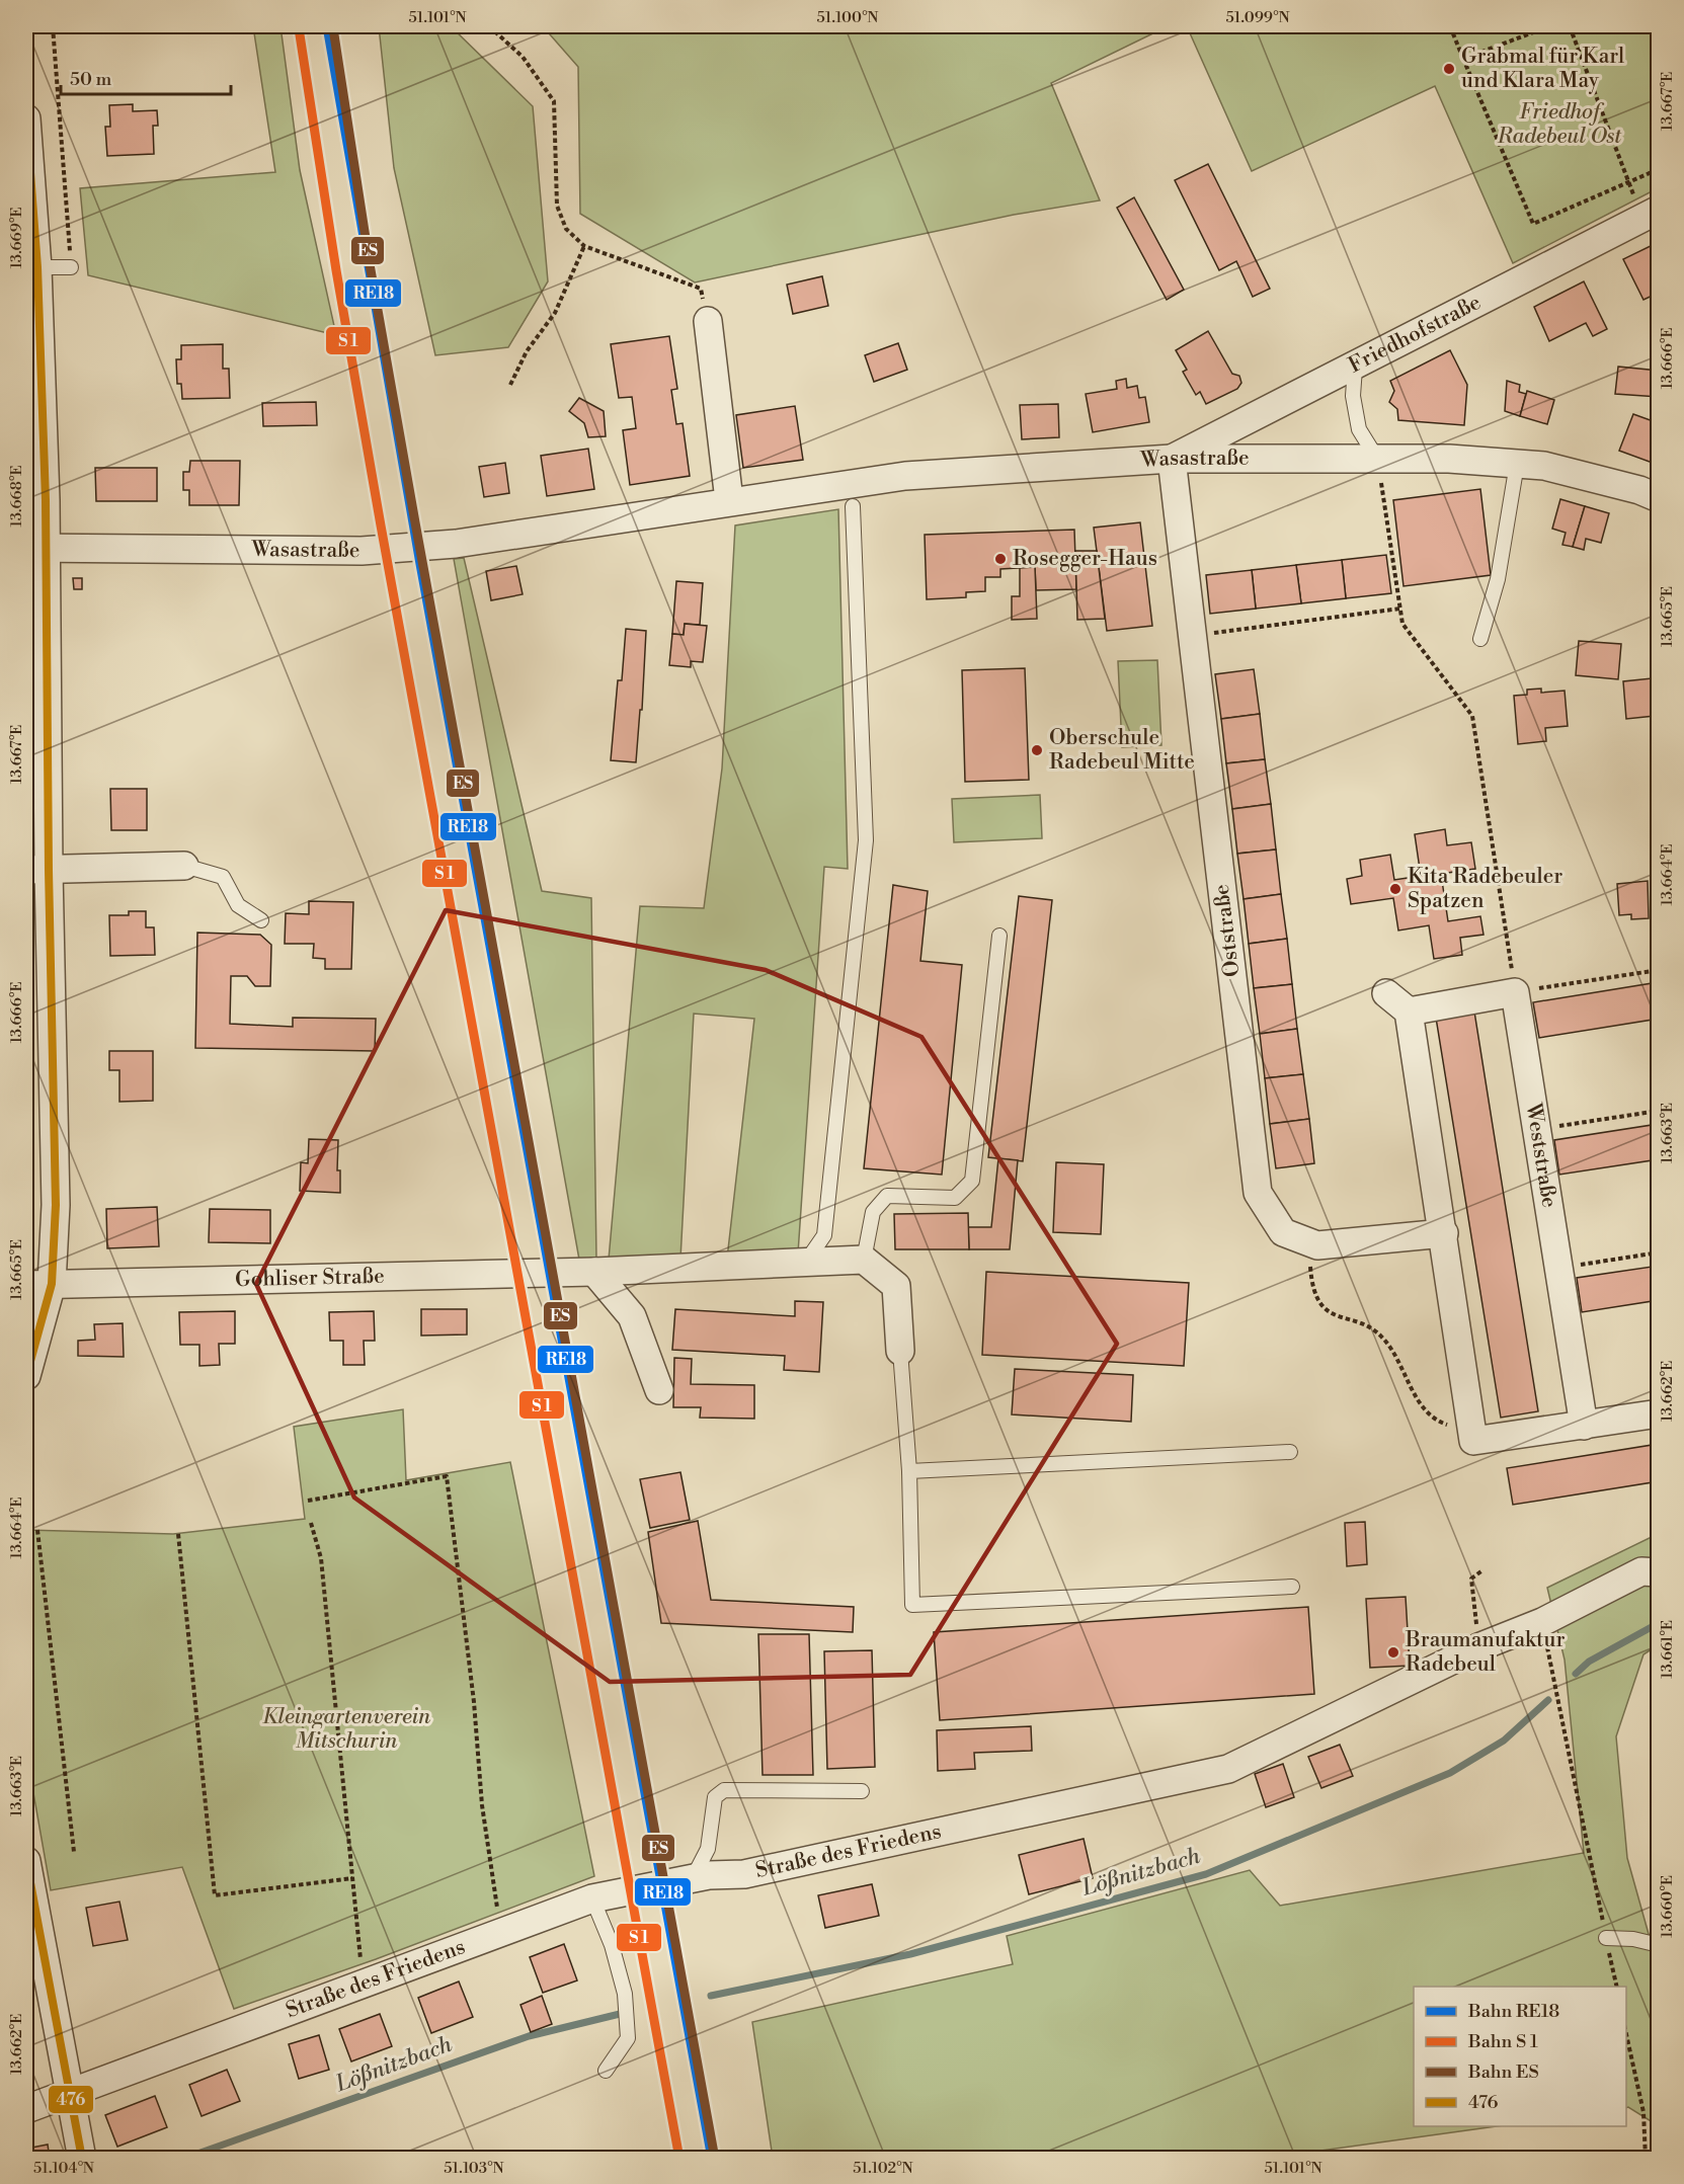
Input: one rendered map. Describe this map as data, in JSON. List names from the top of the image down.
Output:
{
  "streets": {
    "street": [
      "Friedhofstraße",
      "Wasastraße",
      "Oststraße",
      "Weststraße",
      "Gohliser Straße",
      "Straße des Friedens"
    ]
  },
  "crossings": [
    ["Friedhofstraße", "Wasastraße"],
    ["Friedhofstraße", "Oststraße"],
    ["Wasastraße", "Oststraße"]
  ],
  "water": ["Lößnitzbach"],
  "parks": ["Friedhof Radebeul Ost", "Kleingartenverein Mitschurin"],
  "places": [
    "Grabmal für Karl und Klara May",
    "Rosegger-Haus",
    "Oberschule Radebeul Mitte",
    "Kita Radebeuler Spatzen",
    "Braumanufaktur Radebeul"
  ],
  "lines": ["rail line RE18", "rail line ES", "transit line 476"],
  "legend": [
    "Bahn RE18",
    "Bahn S 1",
    "Bahn ES",
    "476"
  ],
  "scale_bar": "50 m",
  "coordinates": [
    "51.101°N",
    "51.100°N",
    "51.099°N",
    "13.667°E",
    "13.669°E",
    "13.666°E",
    "13.668°E",
    "13.665°E",
    "13.664°E",
    "13.663°E",
    "13.662°E",
    "13.661°E",
    "13.660°E",
    "51.104°N",
    "51.103°N",
    "51.102°N"
  ]
}
